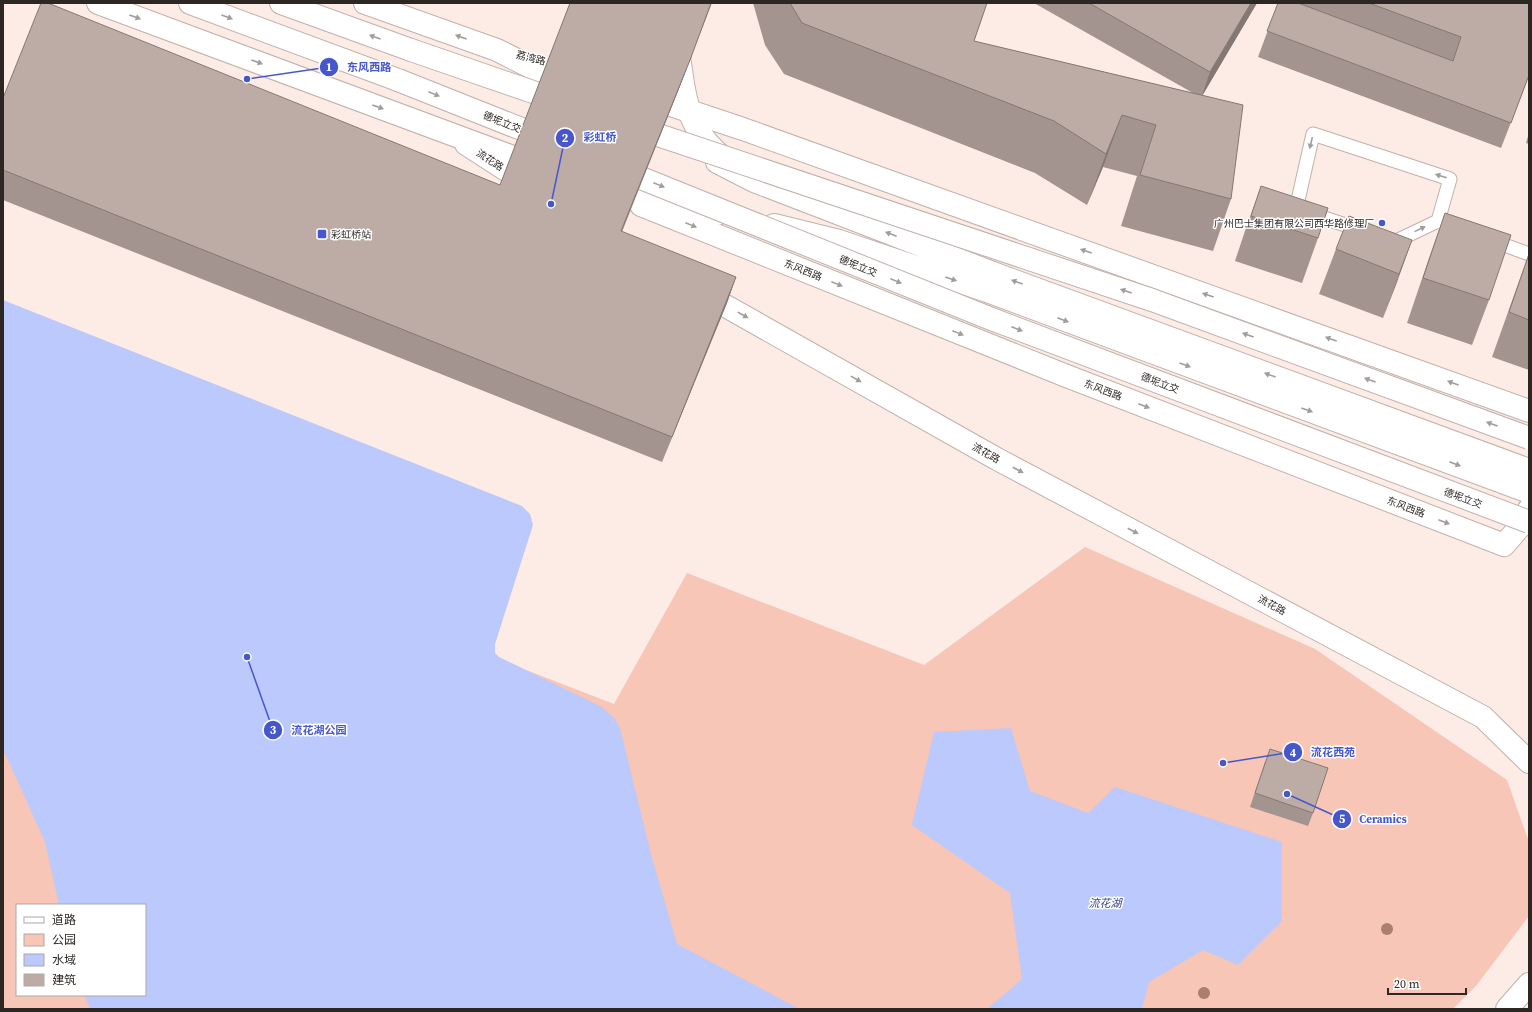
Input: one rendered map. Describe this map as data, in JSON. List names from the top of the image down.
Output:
{
  "streets": {
    "main road": [
      "荔湾路",
      "德坭立交",
      "流花路",
      "东风西路"
    ]
  },
  "water": ["流花湖"],
  "places": {
    "other": [
      "东风西路",
      "彩虹桥",
      "广州巴士集团有限公司西华路修理厂",
      "流花湖公园",
      "流花西苑",
      "Ceramics"
    ],
    "transit": ["彩虹桥站"]
  },
  "legend": [
    "道路",
    "公园",
    "水域",
    "建筑"
  ],
  "scale_bar": "20 m"
}
